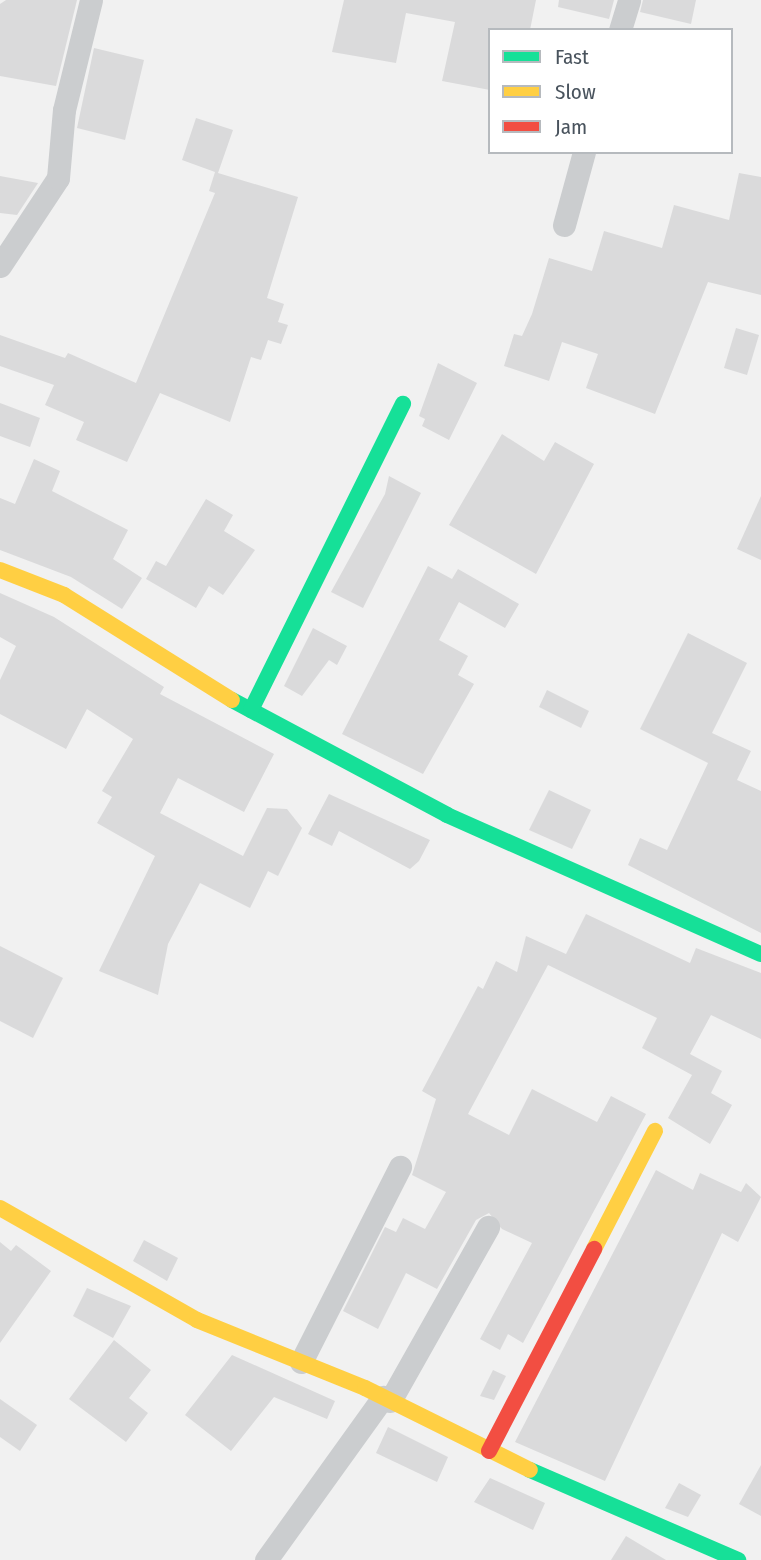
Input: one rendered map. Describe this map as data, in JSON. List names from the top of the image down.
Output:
{
  "legend": ["Fast", "Slow", "Jam"]
}
